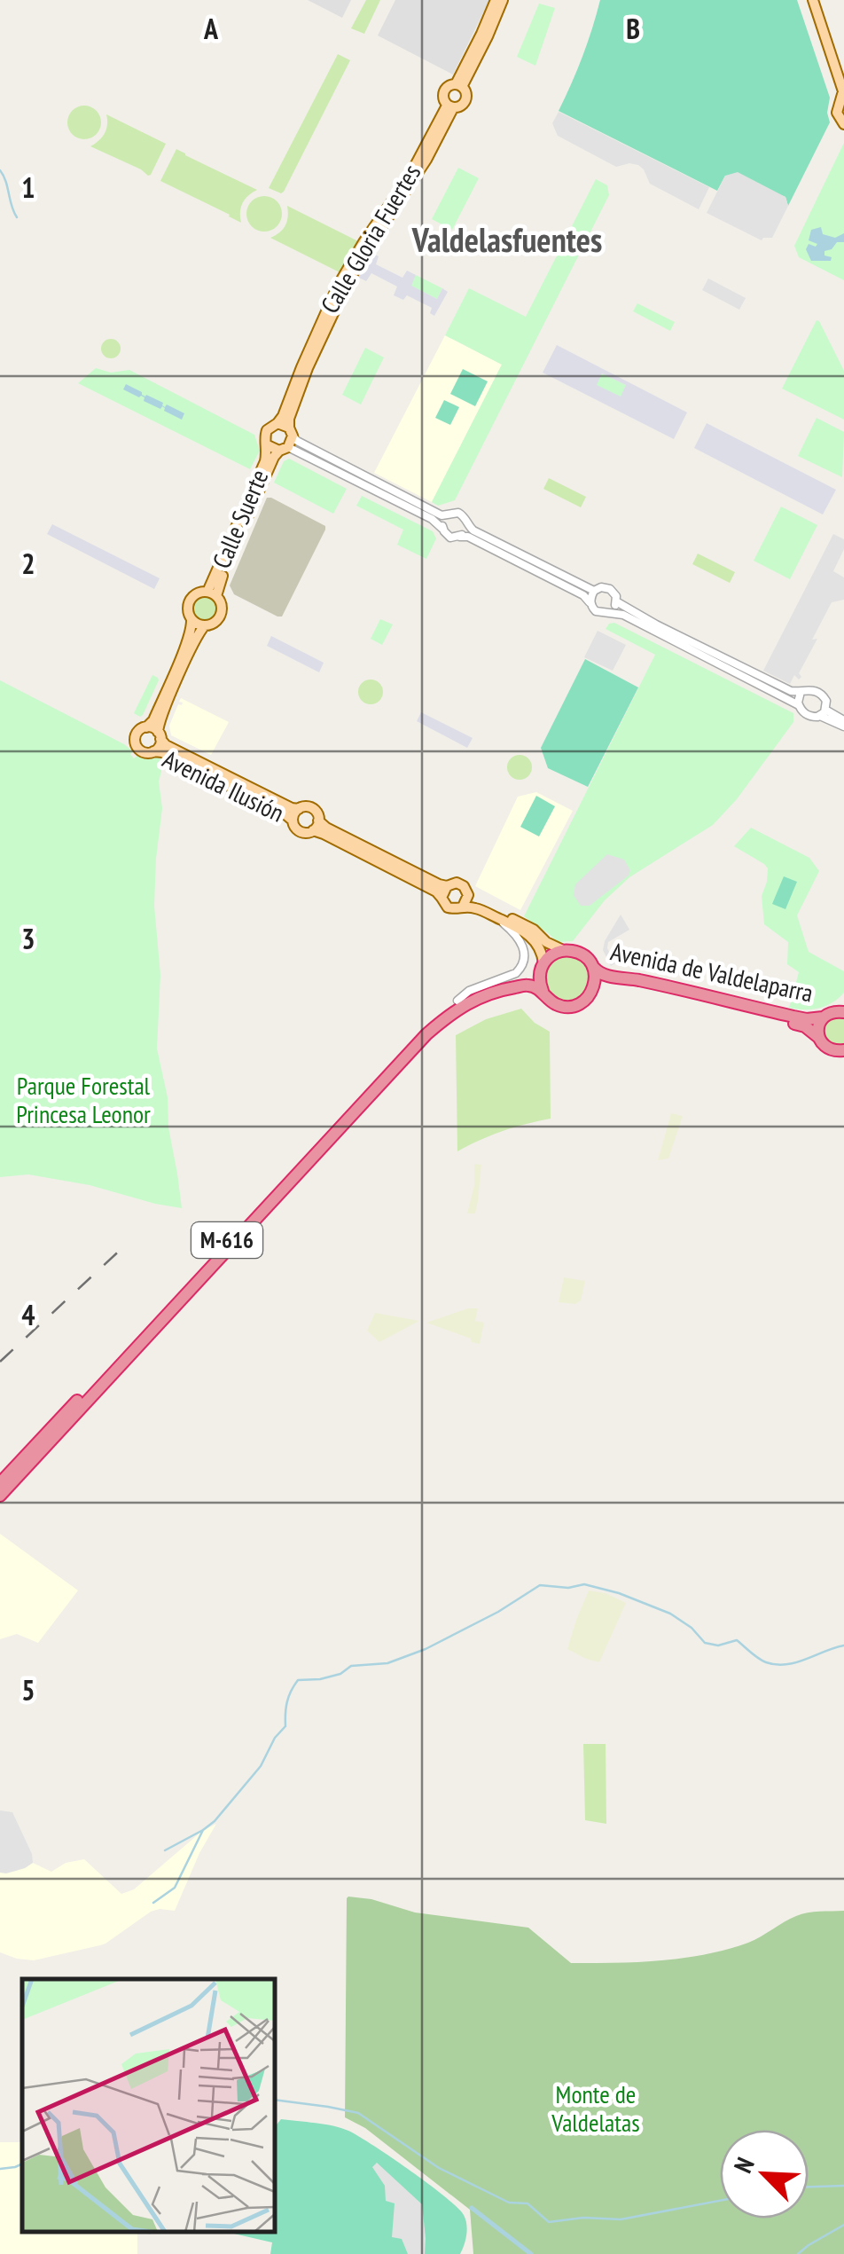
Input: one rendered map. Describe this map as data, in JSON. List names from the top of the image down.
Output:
{
  "streets": {
    "highway": ["Avenida de Valdelaparra", "M-616"],
    "main road": ["Calle Gloria Fuertes", "Calle Suerte", "Avenida Ilusión"]
  },
  "crossings": [
    ["Calle Gloria Fuertes", "Calle Suerte"],
    ["Avenida de Valdelaparra", "M-616"]
  ],
  "districts": ["Valdelasfuentes"],
  "parks": ["Parque Forestal Princesa Leonor", "Monte de Valdelatas"],
  "north": "top left",
  "grid": {
    "columns": ["A", "B"],
    "rows": [
      "1",
      "2",
      "3",
      "4",
      "5"
    ]
  }
}
